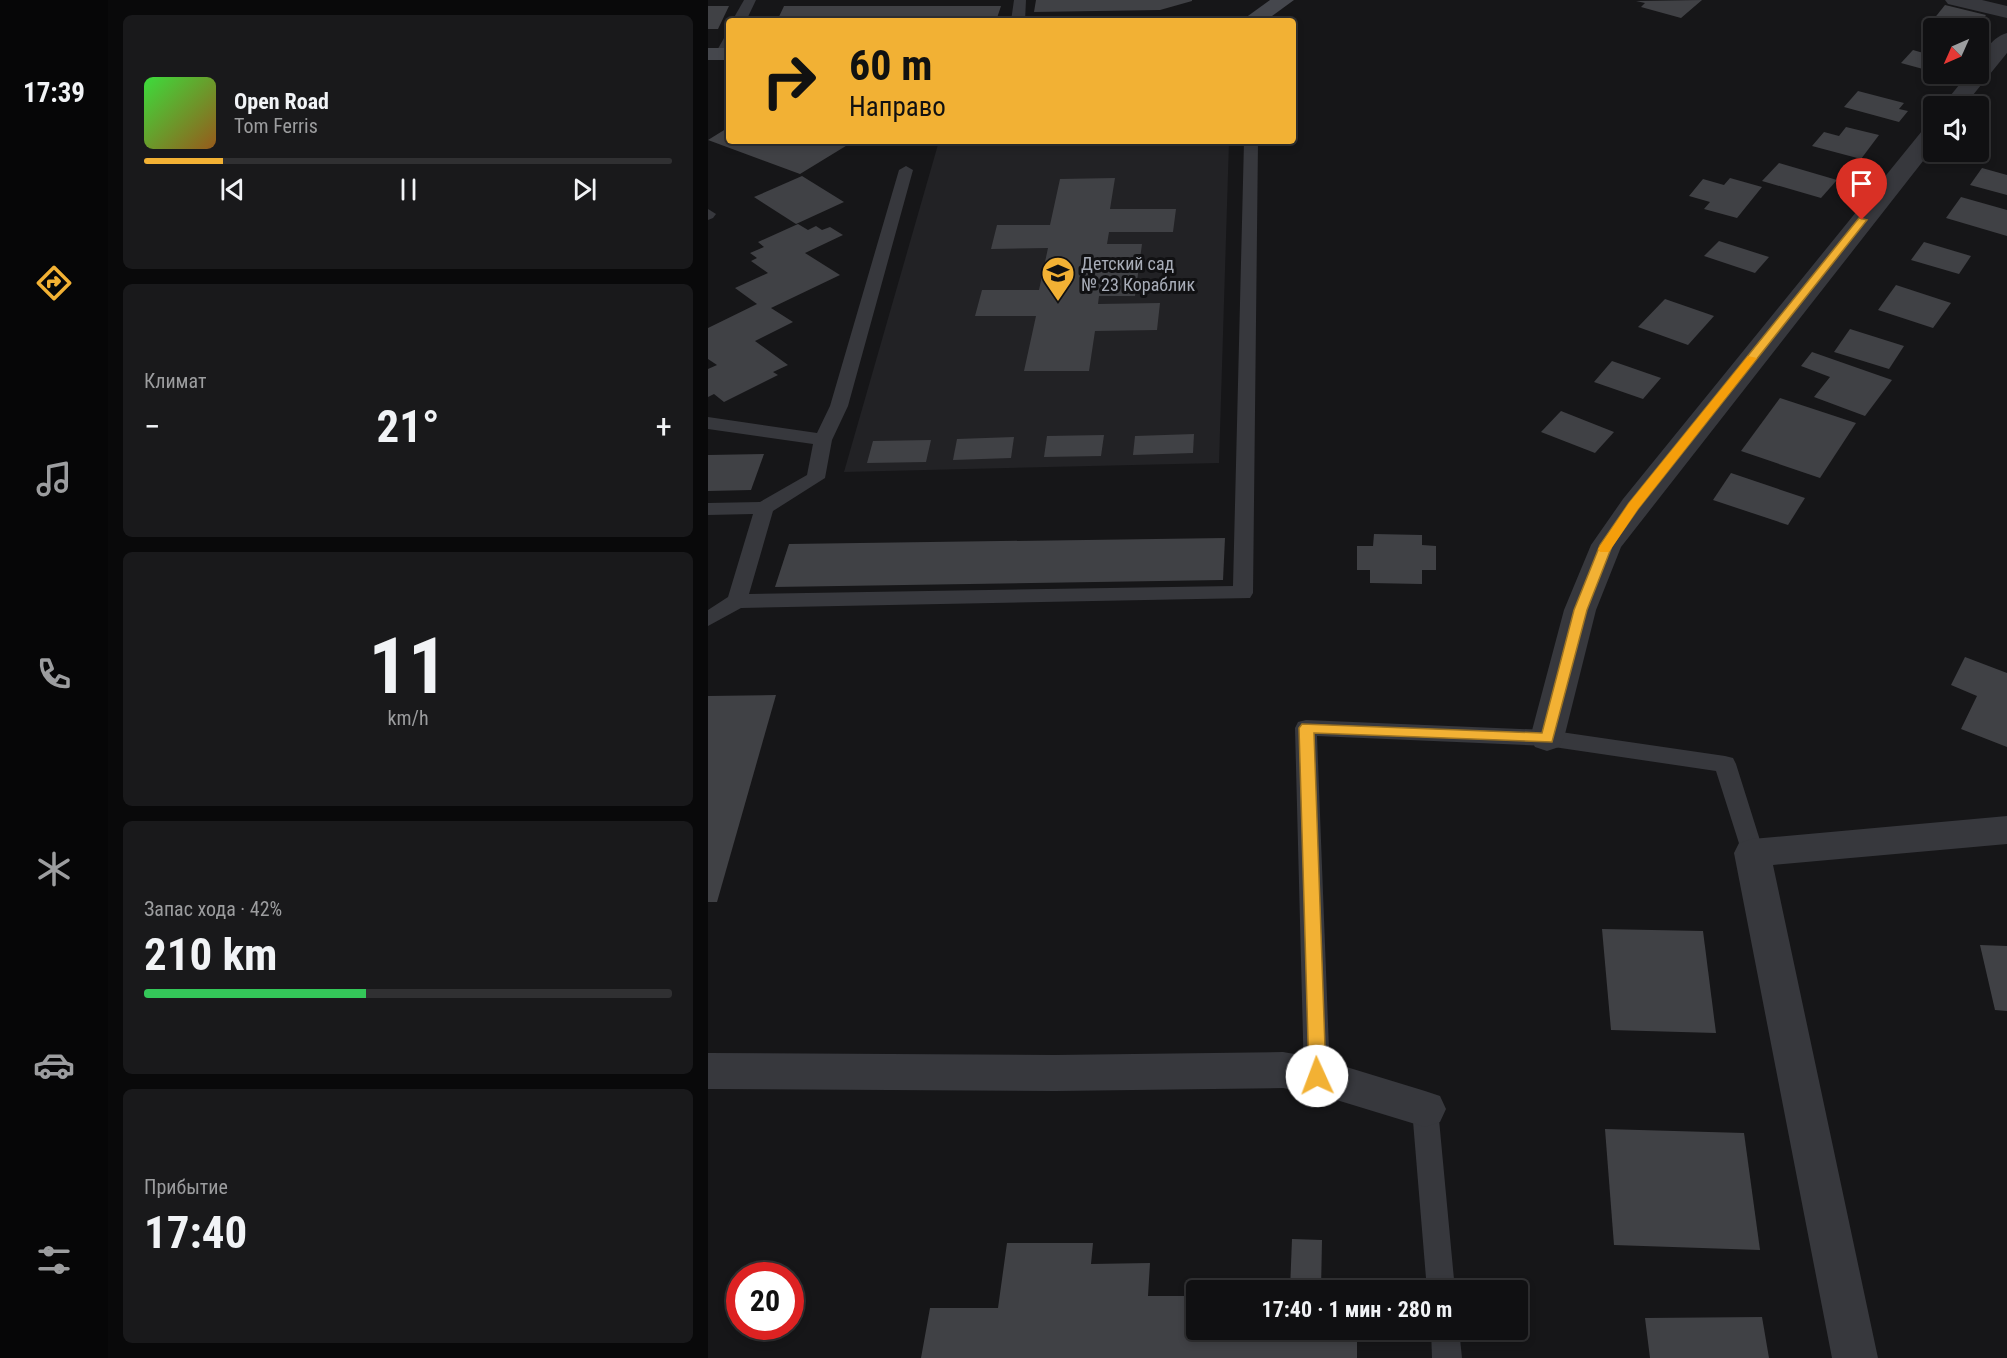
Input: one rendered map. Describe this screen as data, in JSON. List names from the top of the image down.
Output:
{
  "places": {
    "school or university": ["Детский сад № 23 Кораблик"]
  },
  "north": "bottom left",
  "page": {
    "tabs": "17:39",
    "turn": ["60 m", "Направо"],
    "song": ["Open Road", "Tom Ferris"],
    "tile": [
      "Климат",
      ["11", "km/h"],
      ["Запас хода · 42%", "210 km"],
      ["Прибытие", "17:40"]
    ],
    "heat": ["−", "21°", "+"],
    "limit": "20",
    "trip": "17:40 · 1 мин · 280 m"
  }
}
